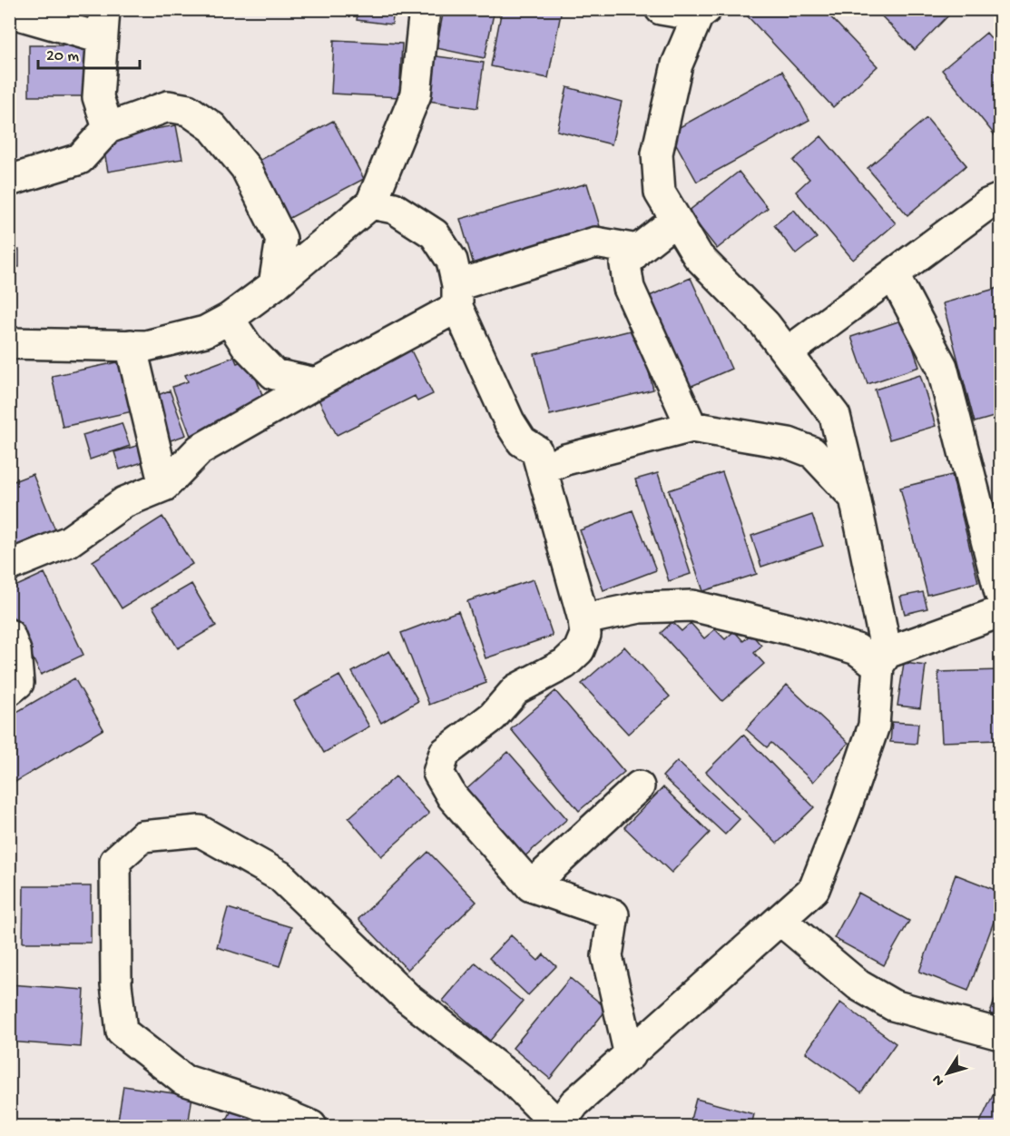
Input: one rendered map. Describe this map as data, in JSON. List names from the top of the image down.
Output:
{
  "scale_bar": "20 m",
  "north": "bottom left"
}
